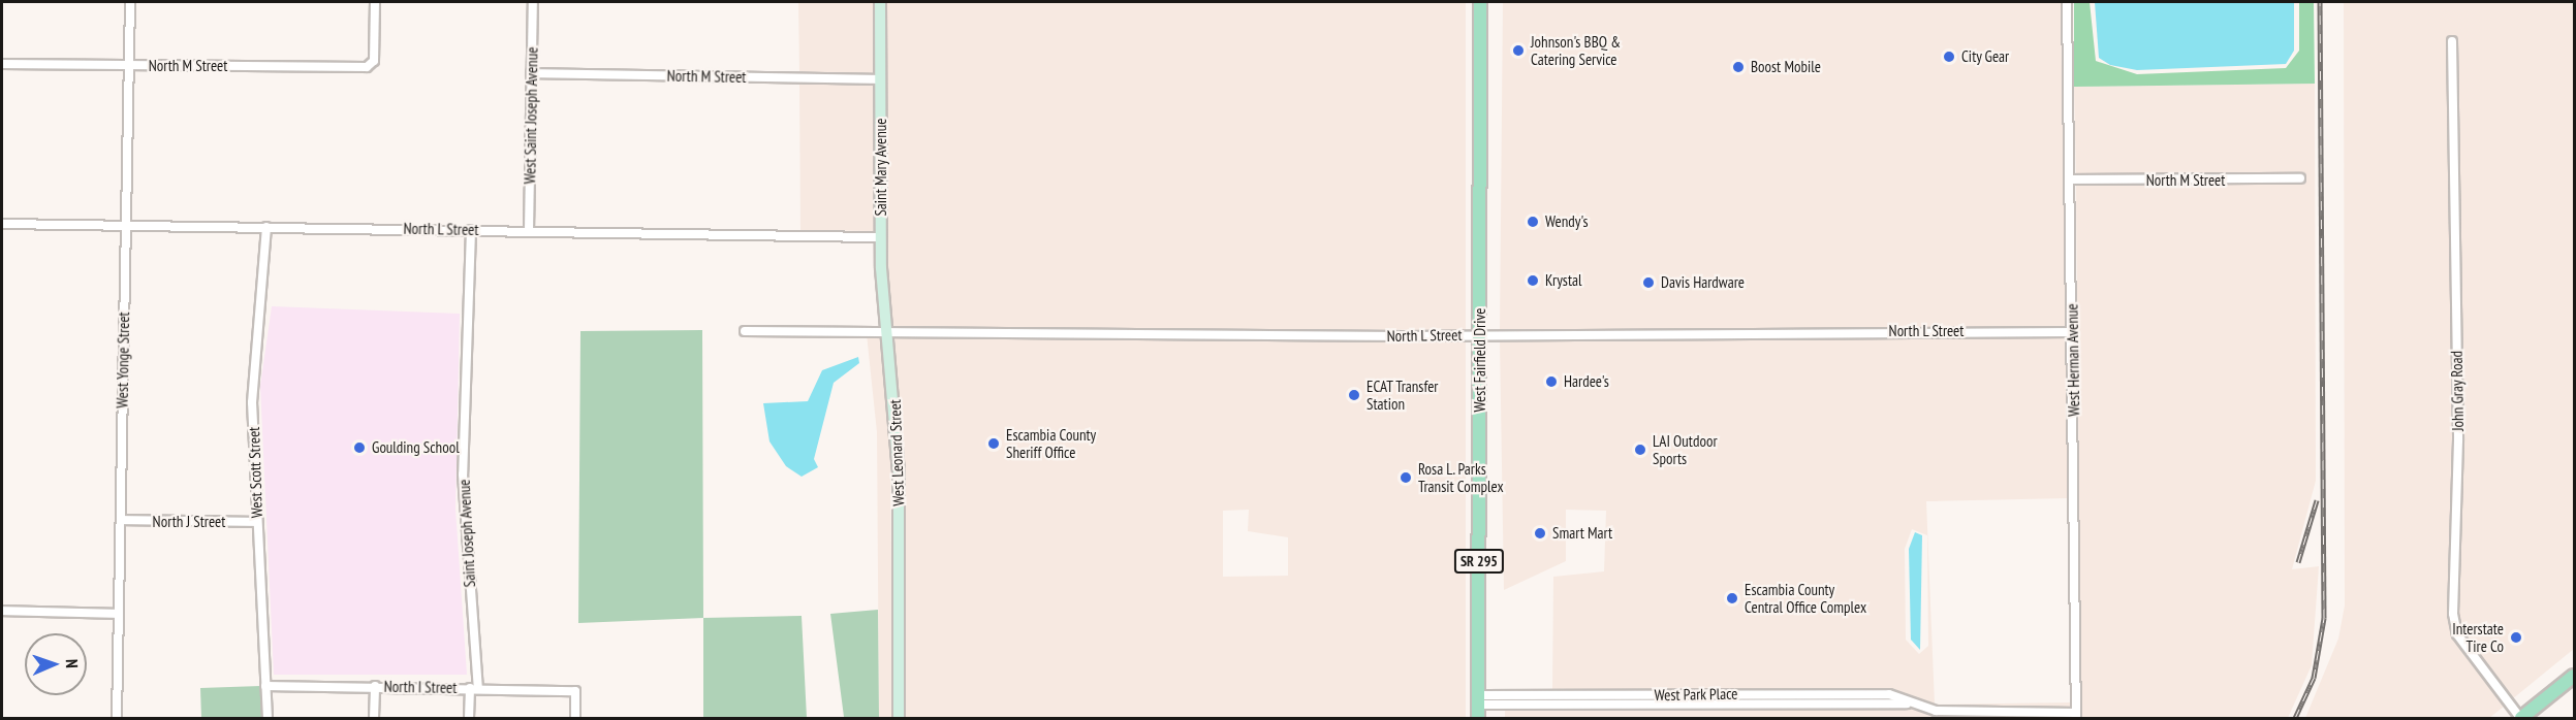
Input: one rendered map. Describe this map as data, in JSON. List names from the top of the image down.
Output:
{
  "streets": {
    "main road": ["West Fairfield Drive", "SR 295"],
    "street": [
      "North M Street",
      "West Saint Joseph Avenue",
      "Saint Mary Avenue",
      "North L Street",
      "West Yonge Street",
      "West Herman Avenue",
      "John Gray Road",
      "West Leonard Street",
      "West Scott Street",
      "North J Street",
      "Saint Joseph Avenue",
      "North I Street",
      "West Park Place"
    ]
  },
  "crossings": [
    ["North M Street", "West Saint Joseph Avenue"],
    ["North M Street", "Saint Mary Avenue"],
    ["North M Street", "West Yonge Street"],
    ["North M Street", "West Herman Avenue"],
    ["West Saint Joseph Avenue", "North L Street"],
    ["Saint Mary Avenue", "North L Street"],
    ["Saint Mary Avenue", "West Leonard Street"],
    ["North L Street", "West Yonge Street"],
    ["North L Street", "West Fairfield Drive"],
    ["North L Street", "West Herman Avenue"],
    ["North L Street", "West Leonard Street"],
    ["North L Street", "West Scott Street"],
    ["North L Street", "Saint Joseph Avenue"],
    ["West Yonge Street", "North J Street"],
    ["West Fairfield Drive", "West Park Place"],
    ["West Herman Avenue", "West Park Place"],
    ["West Scott Street", "North J Street"],
    ["West Scott Street", "North I Street"],
    ["Saint Joseph Avenue", "North I Street"]
  ],
  "places": [
    "Johnson's BBQ & Catering Service",
    "City Gear",
    "Boost Mobile",
    "Wendy's",
    "Krystal",
    "Davis Hardware",
    "Hardee's",
    "ECAT Transfer Station",
    "Escambia County Sheriff Office",
    "Goulding School",
    "LAI Outdoor Sports",
    "Rosa L. Parks Transit Complex",
    "Smart Mart",
    "Escambia County Central Office Complex",
    "Interstate Tire Co"
  ],
  "north": "right"
}
